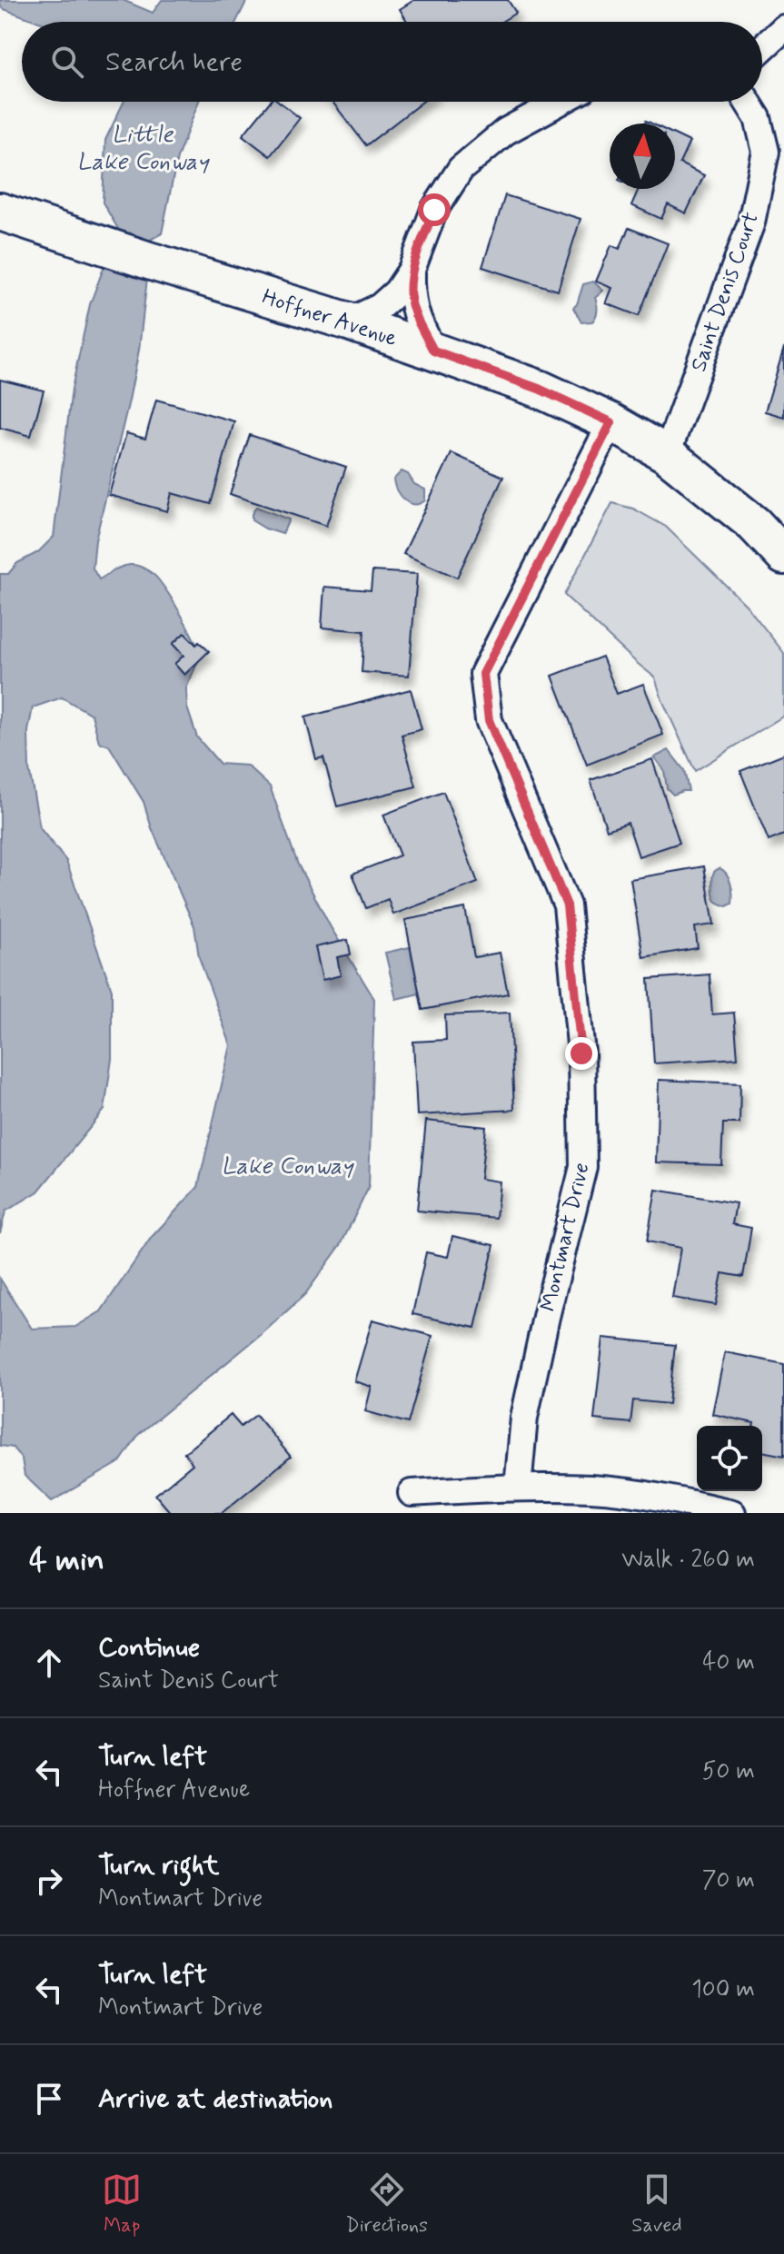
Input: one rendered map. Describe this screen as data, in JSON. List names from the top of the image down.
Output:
{
  "streets": {
    "main road": ["Hoffner Avenue"],
    "street": ["Saint Denis Court", "Montmart Drive"]
  },
  "crossings": [
    ["Saint Denis Court", "Hoffner Avenue"],
    ["Hoffner Avenue", "Montmart Drive"]
  ],
  "water": ["Little Lake Conway", "Lake Conway"],
  "north": "top",
  "page": {
    "search": "Search here",
    "heading": ["4 min", "Walk · 260 m"],
    "list": [
      ["Continue", "Saint Denis Court", "40 m"],
      ["Turn left", "Hoffner Avenue", "50 m"],
      ["Turn right", "Montmart Drive", "70 m"],
      ["Turn left", "Montmart Drive", "100 m"],
      "Arrive at destination"
    ],
    "nav": ["Map", "Directions", "Saved"]
  }
}
